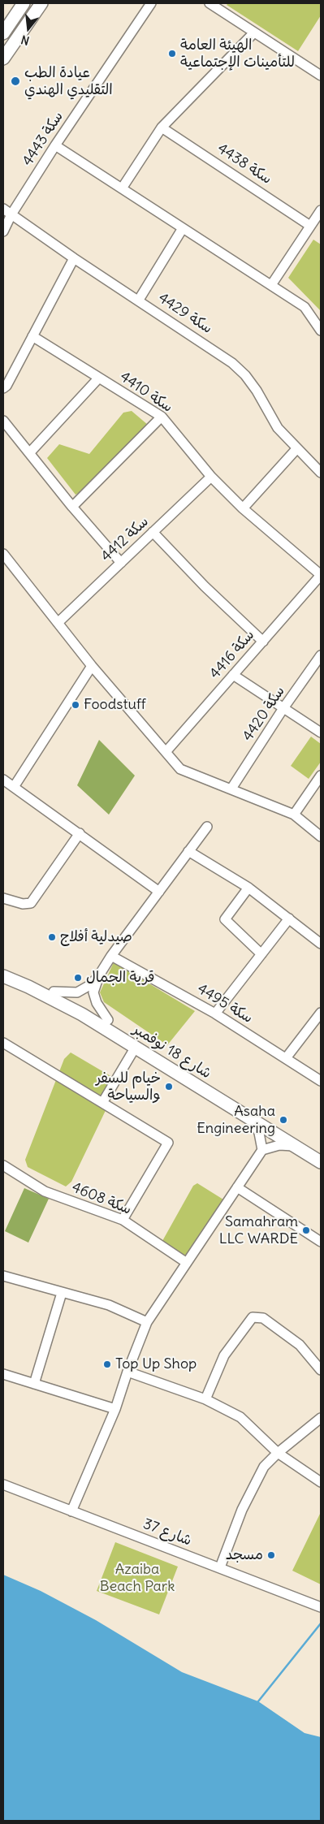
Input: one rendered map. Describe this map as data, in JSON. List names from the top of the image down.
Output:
{
  "streets": {
    "main road": ["شارع 18 نوفمبر"],
    "street": [
      "سكة 4443",
      "سكة 4438",
      "سكة 4429",
      "سكة 4410",
      "سكة 4412",
      "سكة 4416",
      "سكة 4420",
      "سكة 4495",
      "سكة 4608",
      "شارع 37"
    ]
  },
  "crossings": [
    ["سكة 4443", "سكة 4429"],
    ["سكة 4410", "سكة 4412"],
    ["سكة 4410", "سكة 4416"]
  ],
  "parks": ["Azaiba Beach Park"],
  "places": [
    "الهيئة العامة للتأمينات الإجتماعية",
    "عيادة الطب التقليدي الهندي",
    "Foodstuff",
    "صيدلية أفلاج",
    "قرية الجمال",
    "خيام للسفر والسياحة",
    "Asaha Engineering",
    "Samahram LLC WARDE",
    "Top Up Shop",
    "مسجد"
  ],
  "north": "bottom"
}
